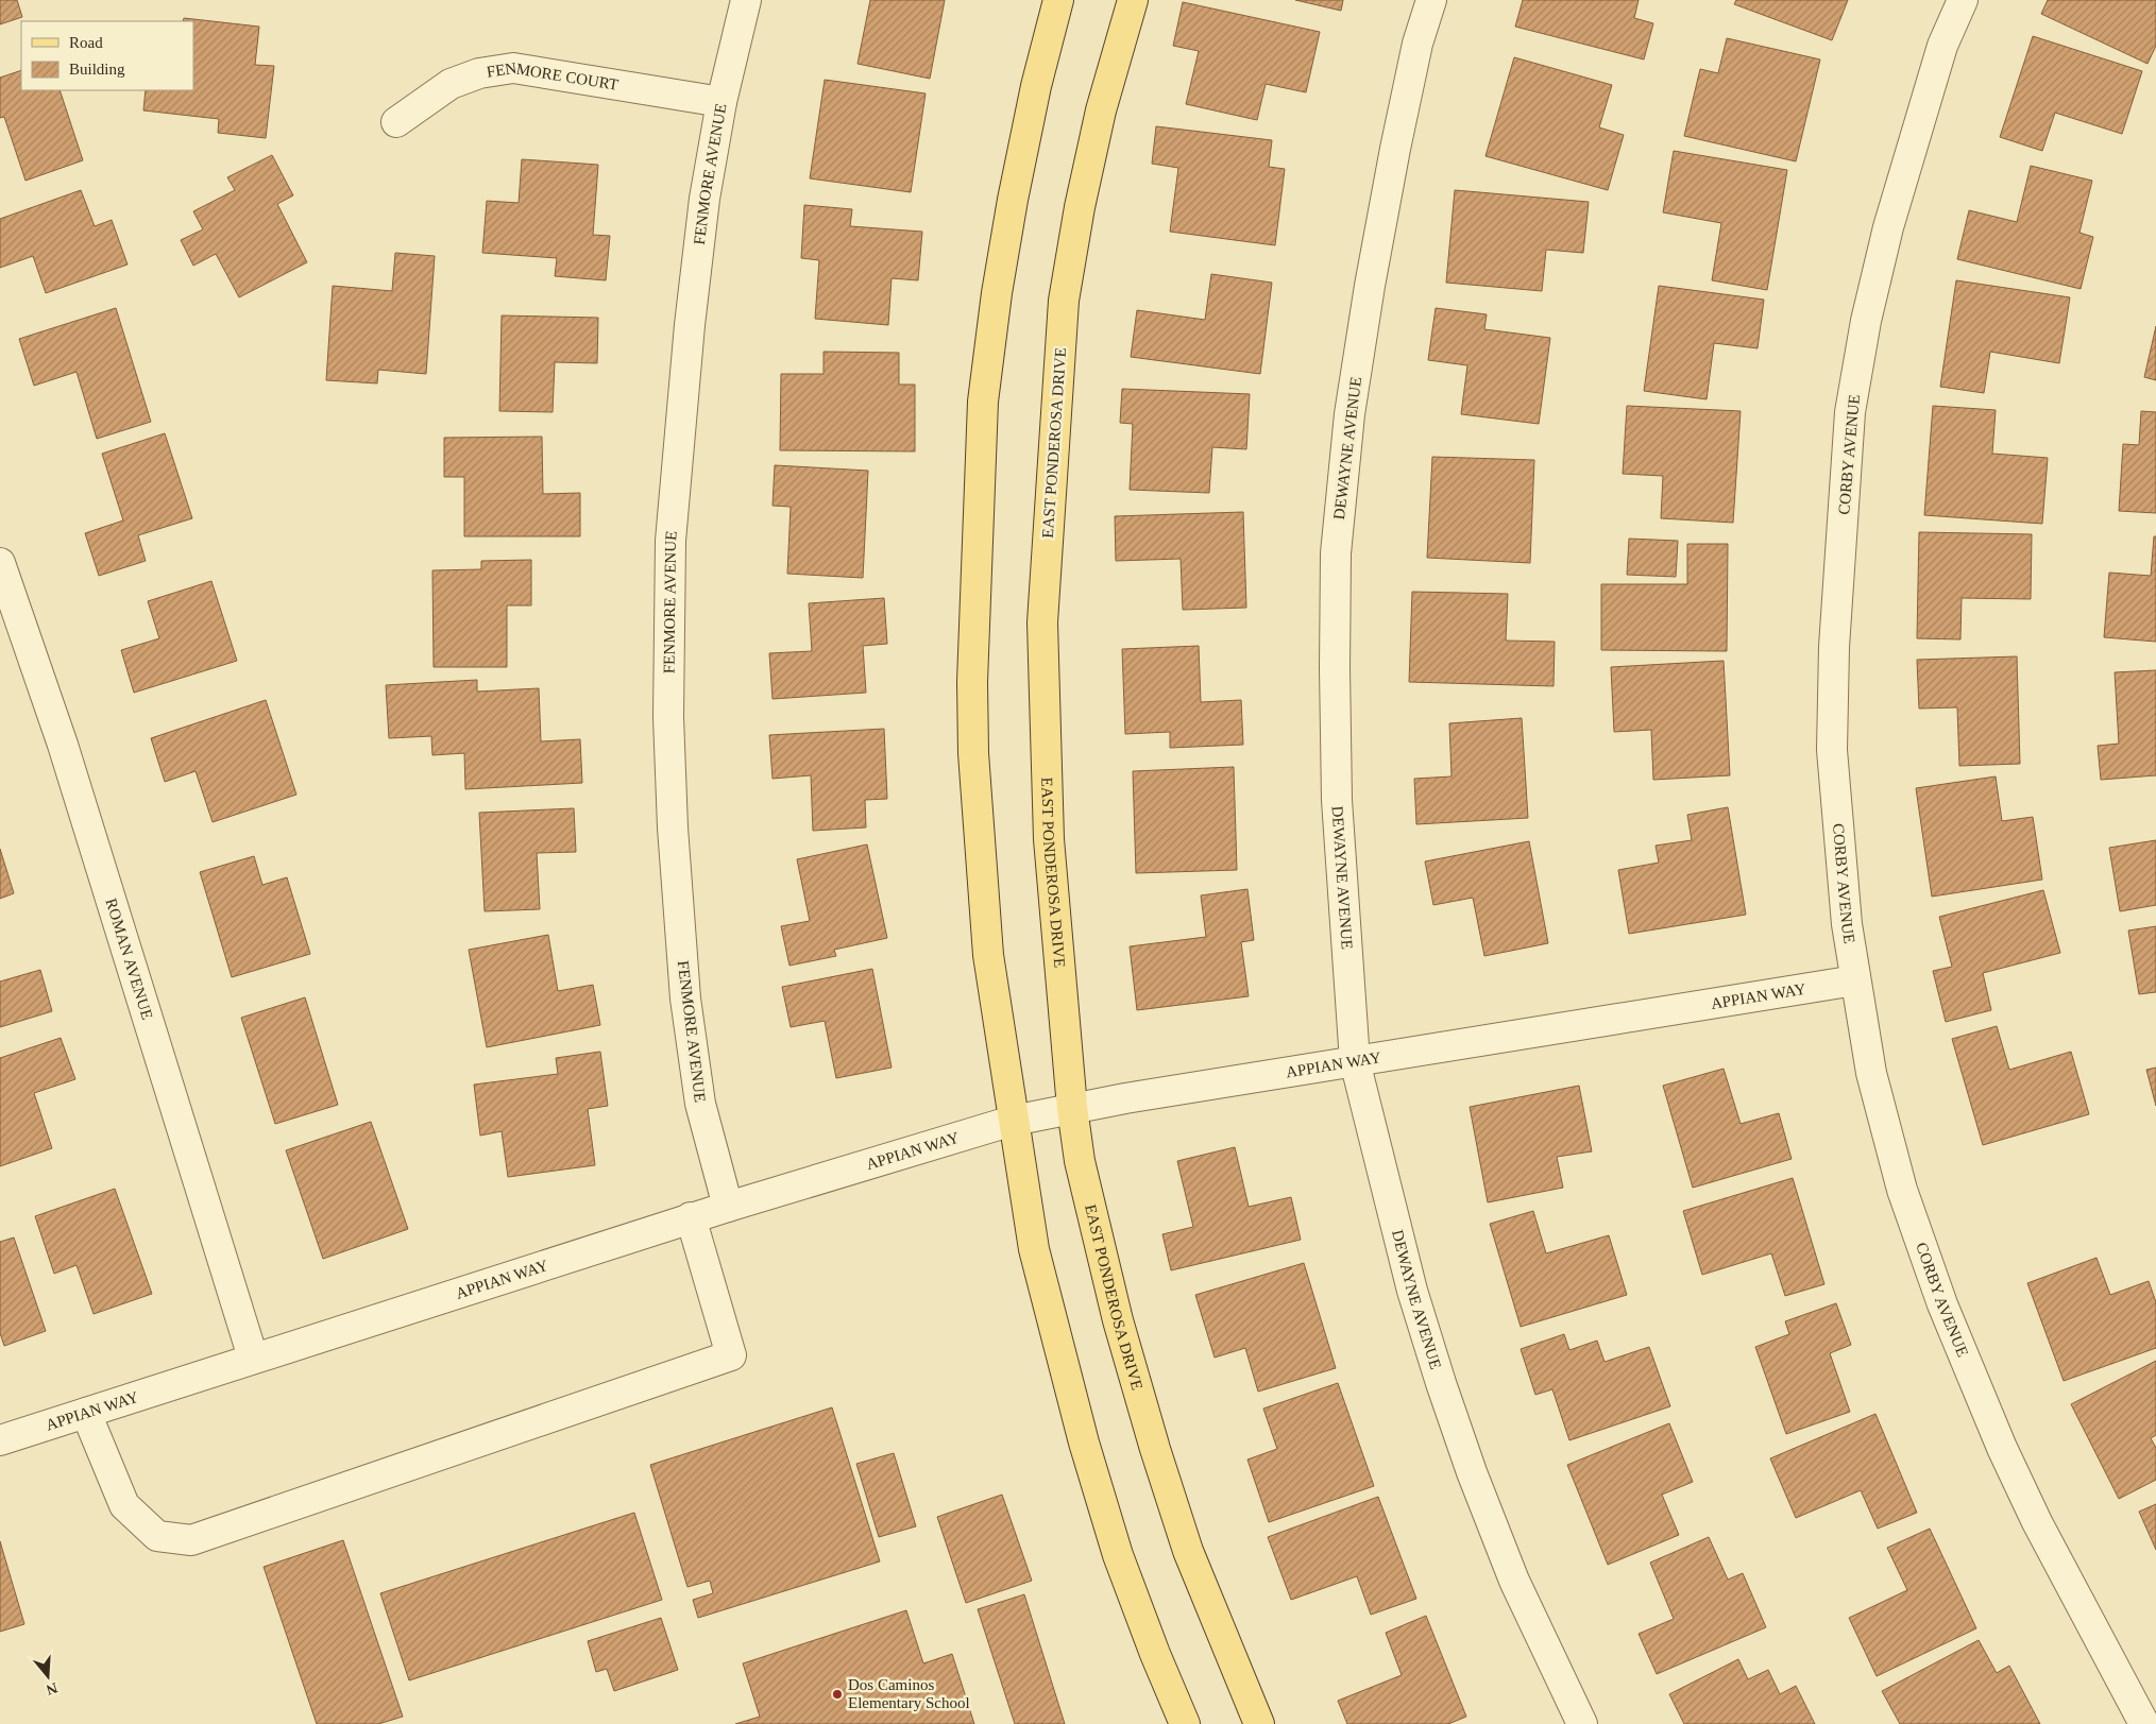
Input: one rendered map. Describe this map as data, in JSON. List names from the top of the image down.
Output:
{
  "streets": {
    "main road": ["EAST PONDEROSA DRIVE"],
    "street": [
      "FENMORE COURT",
      "FENMORE AVENUE",
      "DEWAYNE AVENUE",
      "CORBY AVENUE",
      "ROMAN AVENUE",
      "APPIAN WAY"
    ]
  },
  "crossings": [
    ["FENMORE COURT", "FENMORE AVENUE"],
    ["FENMORE AVENUE", "APPIAN WAY"],
    ["EAST PONDEROSA DRIVE", "APPIAN WAY"],
    ["DEWAYNE AVENUE", "APPIAN WAY"],
    ["CORBY AVENUE", "APPIAN WAY"],
    ["ROMAN AVENUE", "APPIAN WAY"]
  ],
  "places": ["Dos Caminos Elementary School"],
  "legend": ["Road", "Building"],
  "north": "bottom"
}
